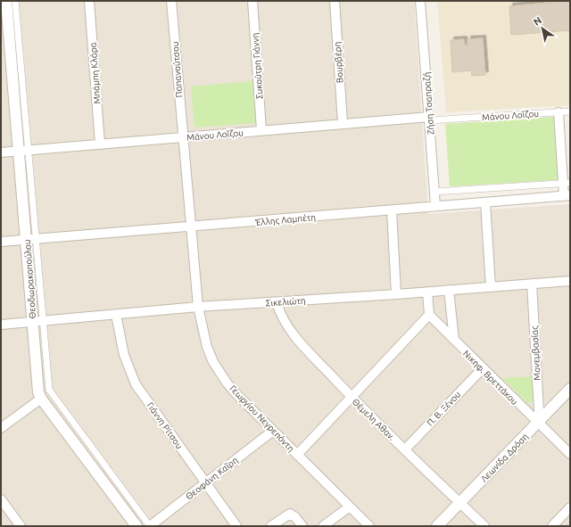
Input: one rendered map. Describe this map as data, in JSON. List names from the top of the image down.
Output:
{
  "streets": {
    "street": [
      "Βουρβέρη",
      "Συκούτρη Γιάννη",
      "Παπανούτσου",
      "Μπάμπη Κλάρα",
      "Ζήση Τσαπραζή",
      "Μάνου Λοΐζου",
      "Έλλης Λαμπέτη",
      "Θεοδωρακοπούλου",
      "Σικελιώτη",
      "Μονεμβασίας",
      "Νικηφ. Βρεττάκου",
      "Π. Β. Ξένου",
      "Γεωργίου Νεγρεπόντη",
      "Θέμελη Αθαν.",
      "Γιάννη Ρίτσου",
      "Λεωνίδα Δρόση",
      "Θεοφάνη Καΐρη"
    ]
  },
  "crossings": [
    ["Βουρβέρη", "Μάνου Λοΐζου"],
    ["Συκούτρη Γιάννη", "Μάνου Λοΐζου"],
    ["Παπανούτσου", "Μάνου Λοΐζου"],
    ["Παπανούτσου", "Γεωργίου Νεγρεπόντη"],
    ["Μπάμπη Κλάρα", "Μάνου Λοΐζου"],
    ["Ζήση Τσαπραζή", "Μάνου Λοΐζου"],
    ["Ζήση Τσαπραζή", "Έλλης Λαμπέτη"],
    ["Μάνου Λοΐζου", "Θεοδωρακοπούλου"],
    ["Μάνου Λοΐζου", "Γεωργίου Νεγρεπόντη"],
    ["Έλλης Λαμπέτη", "Θεοδωρακοπούλου"],
    ["Έλλης Λαμπέτη", "Γεωργίου Νεγρεπόντη"],
    ["Θεοδωρακοπούλου", "Σικελιώτη"],
    ["Σικελιώτη", "Μονεμβασίας"],
    ["Σικελιώτη", "Γεωργίου Νεγρεπόντη"],
    ["Σικελιώτη", "Θέμελη Αθαν."],
    ["Σικελιώτη", "Γιάννη Ρίτσου"],
    ["Μονεμβασίας", "Νικηφ. Βρεττάκου"],
    ["Μονεμβασίας", "Λεωνίδα Δρόση"],
    ["Νικηφ. Βρεττάκου", "Π. Β. Ξένου"],
    ["Νικηφ. Βρεττάκου", "Λεωνίδα Δρόση"],
    ["Π. Β. Ξένου", "Θέμελη Αθαν."],
    ["Γεωργίου Νεγρεπόντη", "Θεοφάνη Καΐρη"],
    ["Θέμελη Αθαν.", "Λεωνίδα Δρόση"],
    ["Γιάννη Ρίτσου", "Θεοφάνη Καΐρη"]
  ],
  "north": "top left"
}
